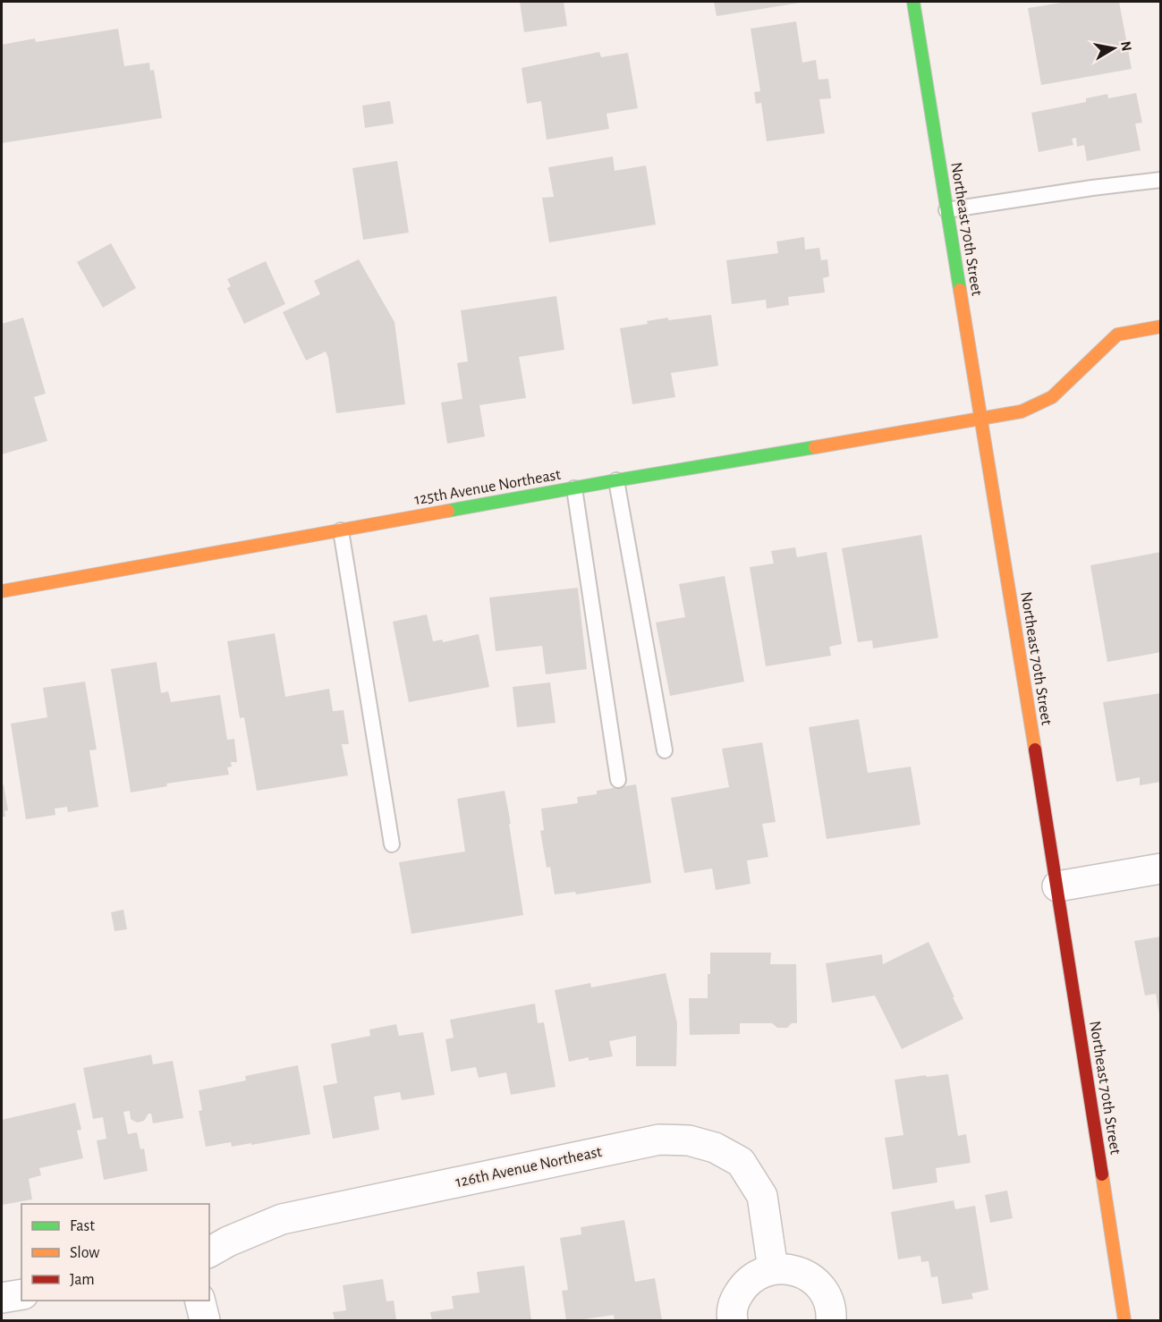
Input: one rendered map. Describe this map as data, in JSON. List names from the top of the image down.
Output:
{
  "streets": {
    "main road": ["Northeast 70th Street", "125th Avenue Northeast"],
    "street": ["126th Avenue Northeast"]
  },
  "crossings": [
    ["Northeast 70th Street", "125th Avenue Northeast"]
  ],
  "legend": ["Fast", "Slow", "Jam"],
  "north": "right"
}
